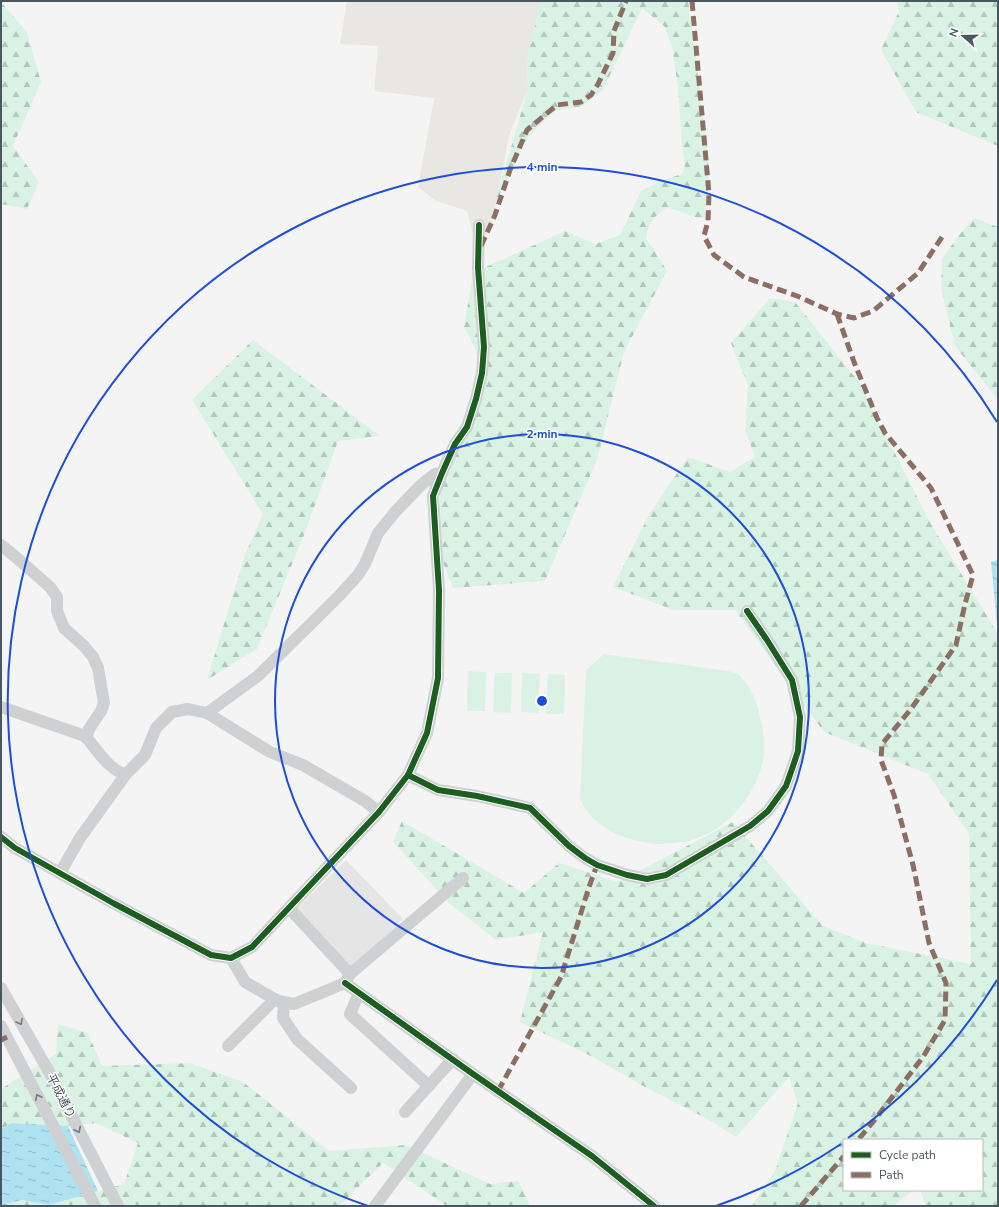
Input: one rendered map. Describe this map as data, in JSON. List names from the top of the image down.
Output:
{
  "streets": {
    "street": ["平成通り"]
  },
  "legend": ["Cycle path", "Path"],
  "north": "left",
  "rings": ["4 min", "2 min"]
}
